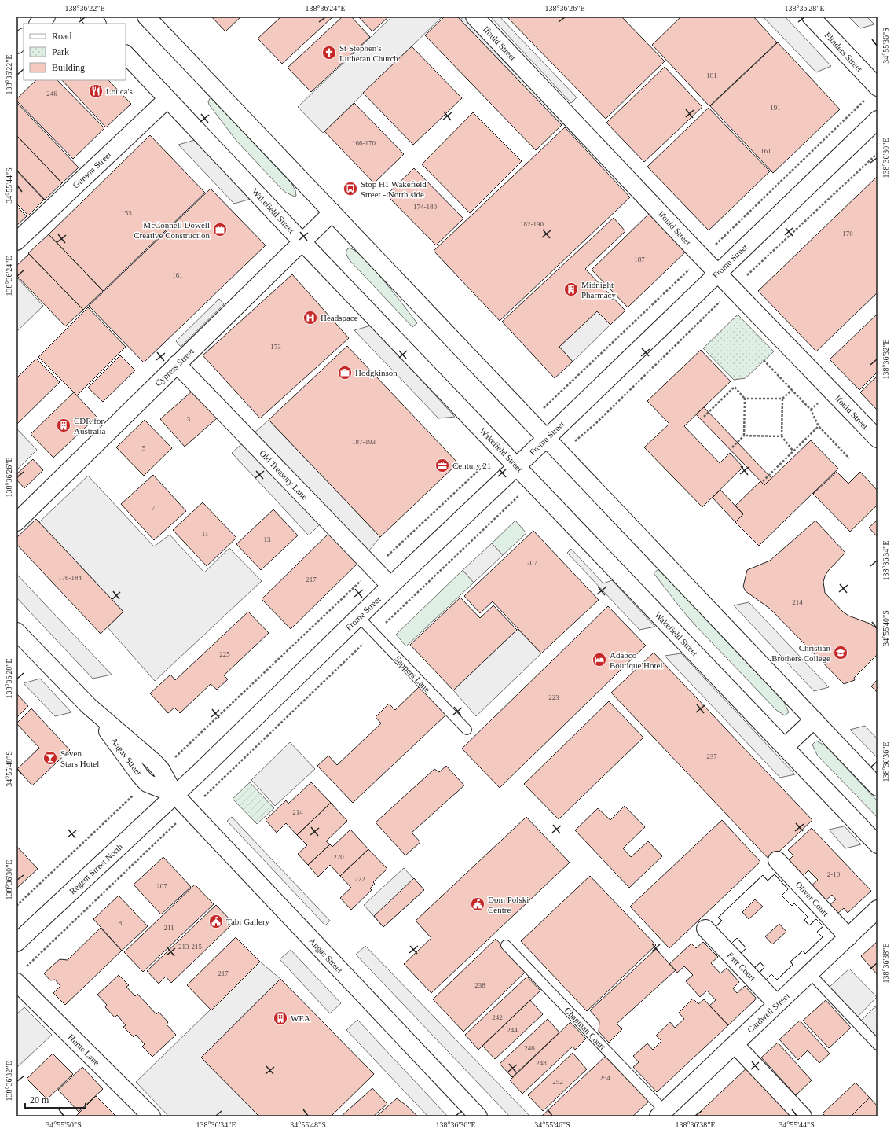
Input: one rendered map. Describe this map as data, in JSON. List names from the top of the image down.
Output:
{
  "streets": {
    "street": [
      "Ifould Street",
      "Flinders Street",
      "Gunson Street",
      "Wakefield Street",
      "Frome Street",
      "Cypress Street",
      "Old Treasury Lane",
      "Angas Street",
      "Regent Street North",
      "Oliver Court",
      "Farr Court",
      "Cardwell Street",
      "Hume Lane"
    ],
    "lane": ["Sappers Lane", "Chapman Court"]
  },
  "crossings": [
    ["Ifould Street", "Frome Street"],
    ["Gunson Street", "Wakefield Street"],
    ["Wakefield Street", "Frome Street"],
    ["Wakefield Street", "Cypress Street"],
    ["Frome Street", "Old Treasury Lane"],
    ["Frome Street", "Sappers Lane"],
    ["Frome Street", "Angas Street"],
    ["Frome Street", "Regent Street North"],
    ["Cypress Street", "Old Treasury Lane"],
    ["Angas Street", "Regent Street North"],
    ["Oliver Court", "Cardwell Street"],
    ["Farr Court", "Cardwell Street"],
    ["Cardwell Street", "Chapman Court"]
  ],
  "places": {
    "church": ["St Stephen's Lutheran Church"],
    "restaurant": ["Louca's"],
    "bus stop": ["Stop H1 Wakefield Street - North side"],
    "office": ["McConnell Dowell Creative Construction", "Hodgkinson", "Century 21"],
    "building": ["Midnight Pharmacy", "CDR for Australia", "WEA"],
    "hospital": ["Headspace"],
    "school or university": ["Christian Brothers College"],
    "hotel": ["Adabco Boutique Hotel"],
    "bar": ["Seven Stars Hotel"],
    "public building": ["Dom Polski Centre", "Tabi Gallery"]
  },
  "house_numbers": [
    "181",
    "246",
    "191",
    "166-170",
    "161",
    "174-180",
    "153",
    "182-190",
    "170",
    "187",
    "161",
    "173",
    "3",
    "187-193",
    "5",
    "7",
    "11",
    "13",
    "207",
    "176-184",
    "217",
    "214",
    "225",
    "223",
    "237",
    "214",
    "220",
    "2-10",
    "222",
    "207",
    "8",
    "211",
    "213-215",
    "217",
    "238",
    "242",
    "244",
    "246",
    "248",
    "254",
    "252"
  ],
  "legend": ["Road", "Park", "Building"],
  "scale_bar": "20 m",
  "coordinates": [
    "138°36'22\"E",
    "138°36'24\"E",
    "138°36'26\"E",
    "138°36'28\"E",
    "34°55'36\"S",
    "138°36'30\"E",
    "34°55'44\"S",
    "138°36'32\"E",
    "138°36'34\"E",
    "34°55'40\"S",
    "138°36'36\"E",
    "34°55'48\"S",
    "138°36'38\"E",
    "34°55'50\"S",
    "34°55'46\"S"
  ]
}
